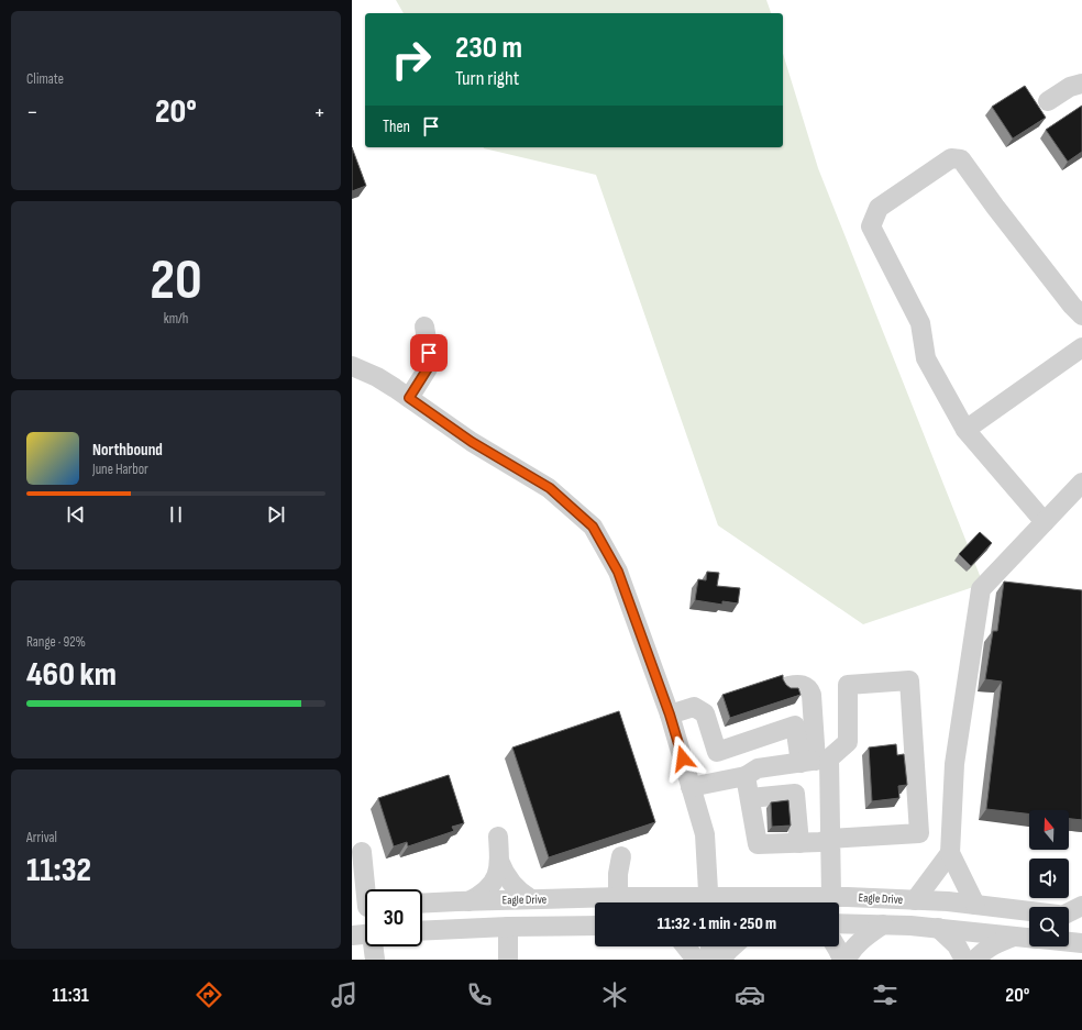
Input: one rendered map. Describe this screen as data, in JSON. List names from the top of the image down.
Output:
{
  "streets": {
    "street": ["Eagle Drive"]
  },
  "north": "top",
  "page": {
    "tile": [
      "Climate",
      ["20", "km/h"],
      ["Range · 92%", "460 km"],
      ["Arrival", "11:32"]
    ],
    "turn": ["230 m", "Turn right"],
    "heat": ["−", "20°", "+"],
    "then": "Then",
    "song": ["Northbound", "June Harbor"],
    "limit": "30",
    "trip": "11:32 · 1 min · 250 m",
    "tabs": ["11:31", "20°"]
  }
}
